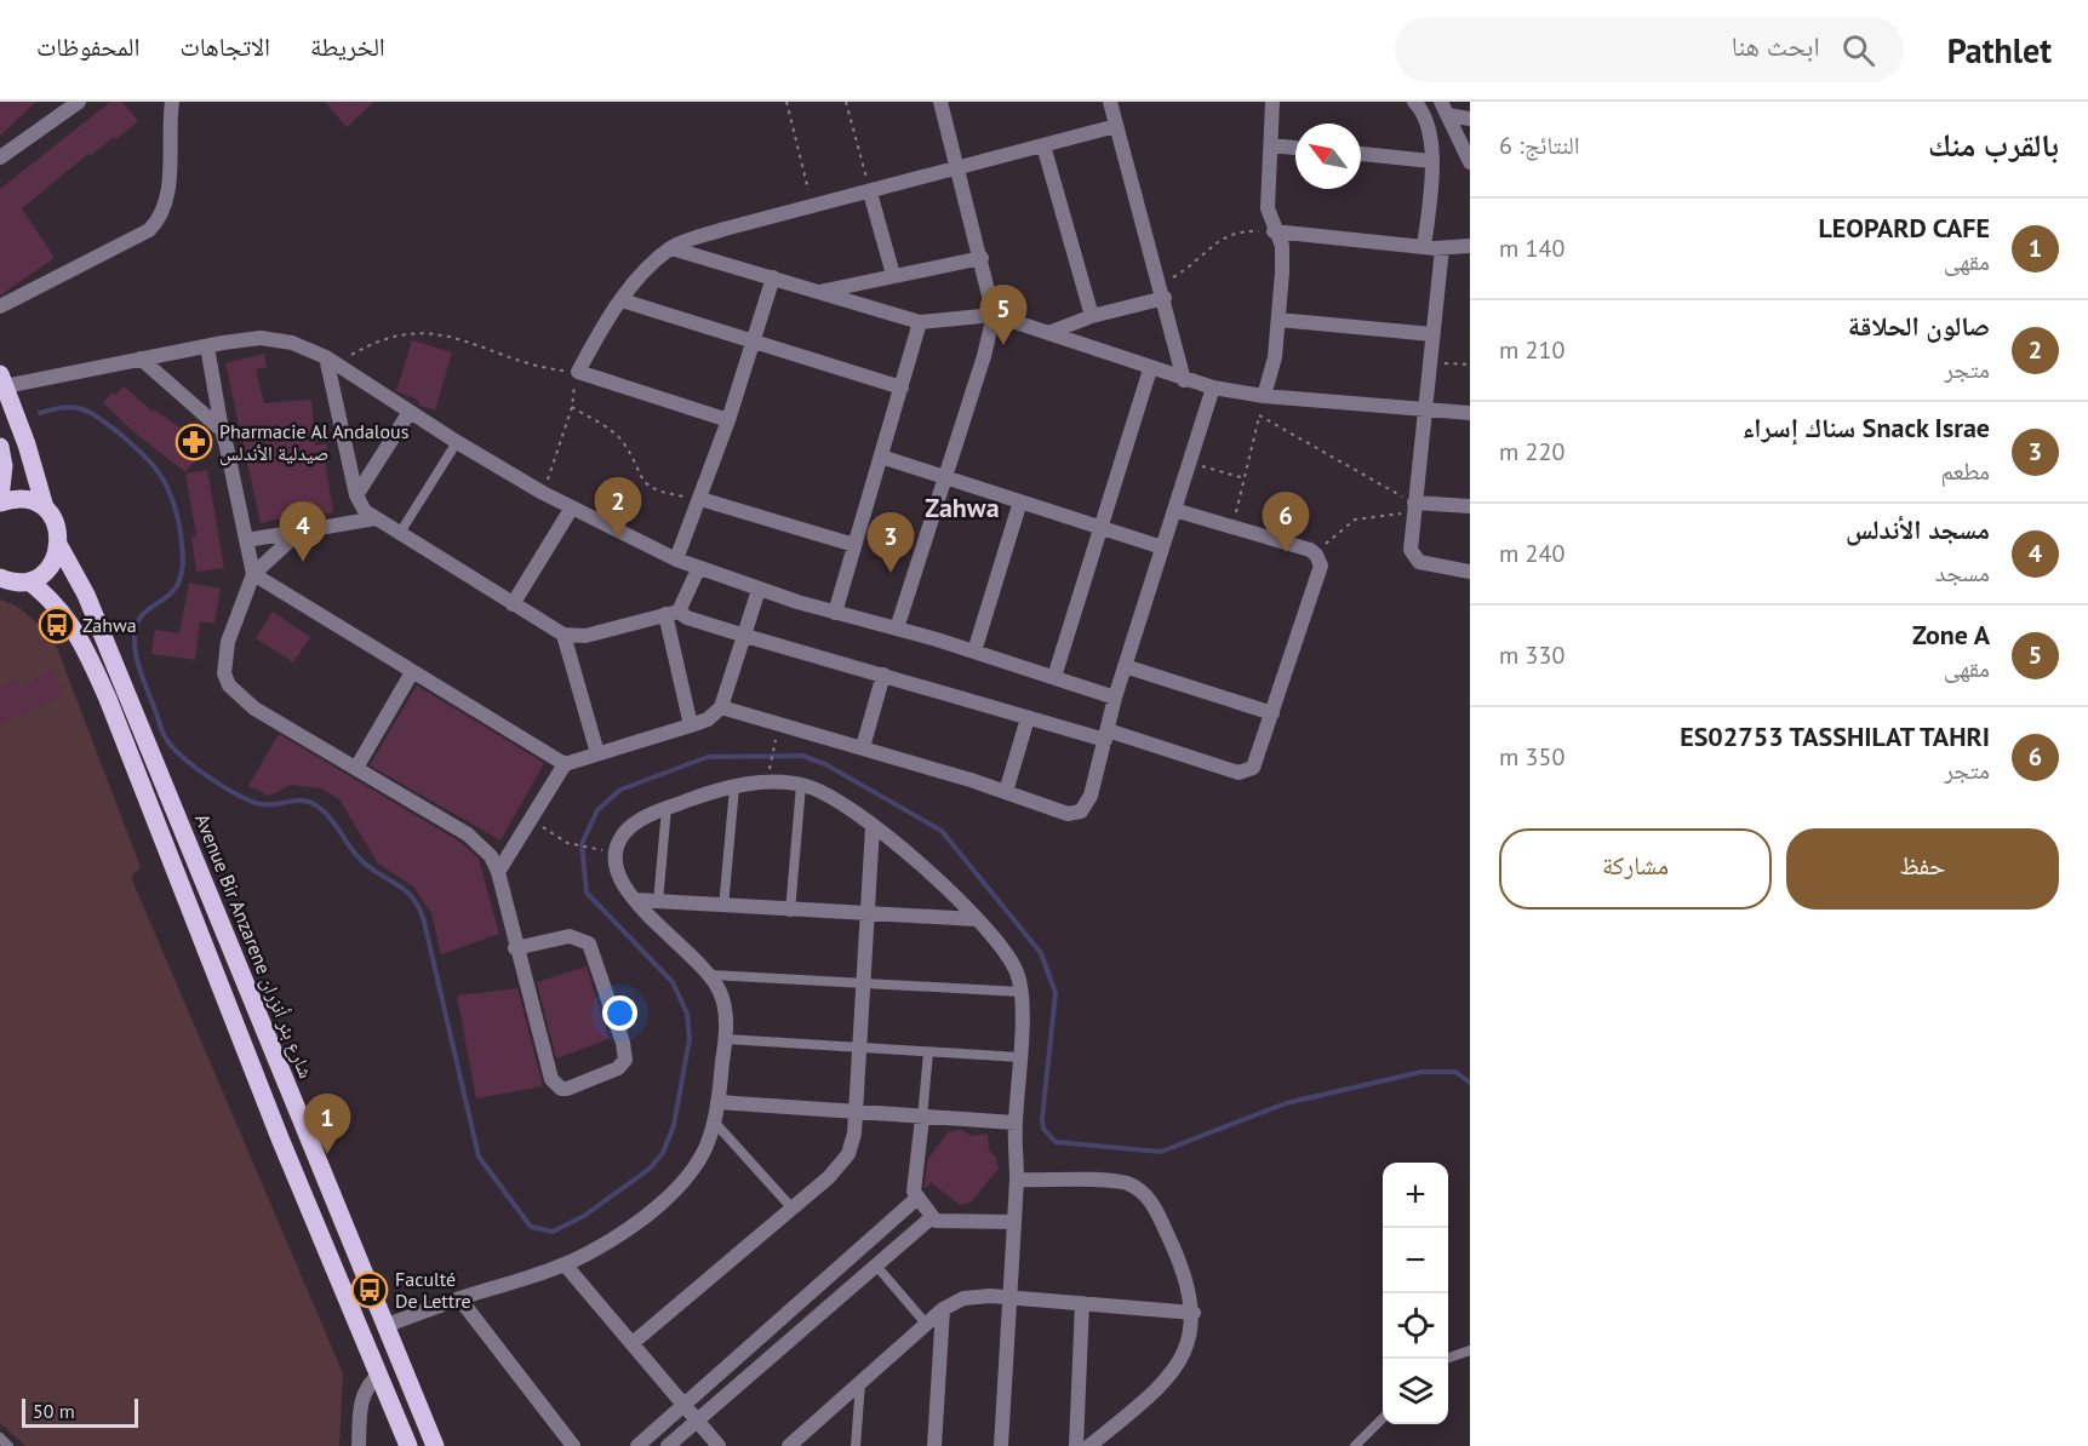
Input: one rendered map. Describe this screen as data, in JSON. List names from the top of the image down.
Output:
{
  "streets": {
    "main road": ["Avenue Bir Anzarene شارع بئر أنزران"]
  },
  "districts": ["Zahwa"],
  "places": {
    "pharmacy": ["Pharmacie Al Andalous صيدلية الأندلس"],
    "bus stop": ["Zahwa", "Faculté De Lettre"]
  },
  "scale_bar": "50 m",
  "north": "top left",
  "page": {
    "header": "Pathlet",
    "search": "ابحث هنا",
    "nav": ["الخريطة", "الاتجاهات", "المحفوظات"],
    "heading": ["بالقرب منك", "النتائج: 6"],
    "list": [
      {
        "mark": "1",
        "name": "LEOPARD CAFE",
        "note": "مقهى",
        "value": "140 m"
      },
      {
        "mark": "2",
        "name": "صالون الحلاقة",
        "note": "متجر",
        "value": "210 m"
      },
      {
        "mark": "3",
        "name": "Snack Israe سناك إسراء",
        "note": "مطعم",
        "value": "220 m"
      },
      {
        "mark": "4",
        "name": "مسجد الأندلس",
        "note": "مسجد",
        "value": "240 m"
      },
      {
        "mark": "5",
        "name": "Zone A",
        "note": "مقهى",
        "value": "330 m"
      },
      {
        "mark": "6",
        "name": "ES02753 TASSHILAT TAHRI",
        "note": "متجر",
        "value": "350 m"
      }
    ],
    "pins": [
      "5",
      "2",
      "6",
      "4",
      "3",
      "1"
    ],
    "buttons": ["حفظ", "مشاركة"],
    "map_buttons": ["+", "−"],
    "scale": "50 m"
  }
}
